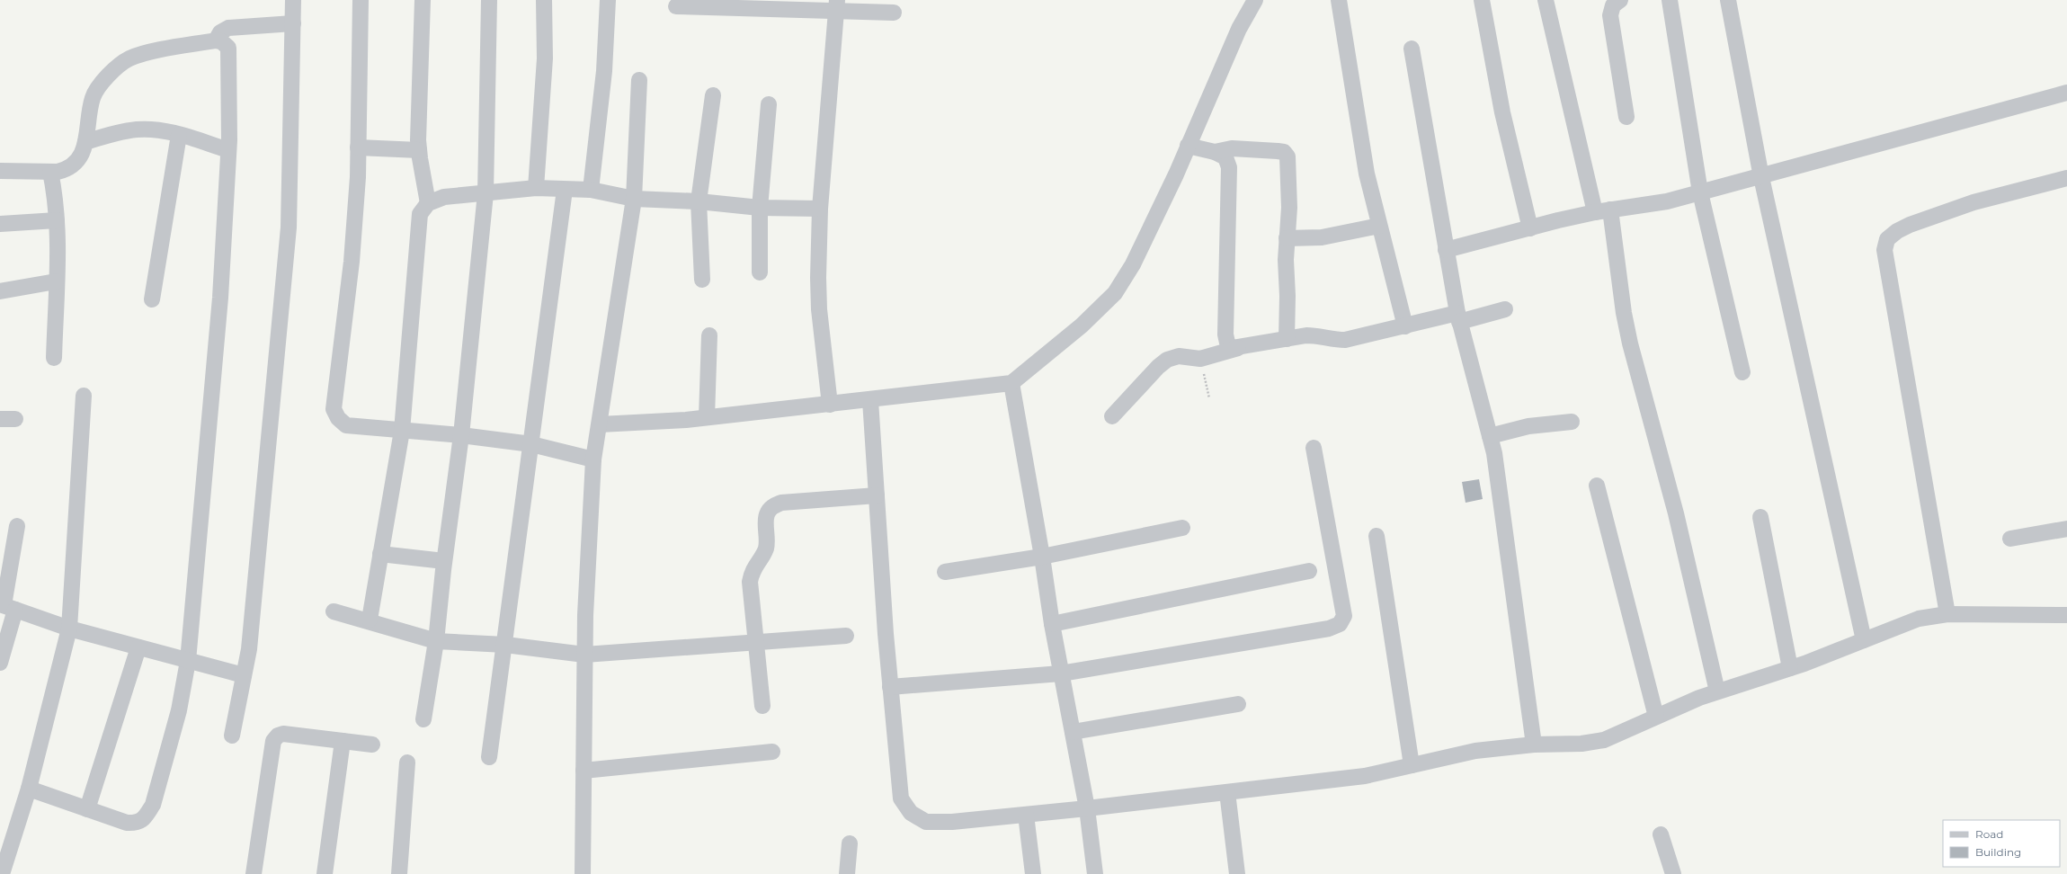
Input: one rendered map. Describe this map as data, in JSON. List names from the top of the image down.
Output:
{
  "legend": ["Road", "Building"]
}
